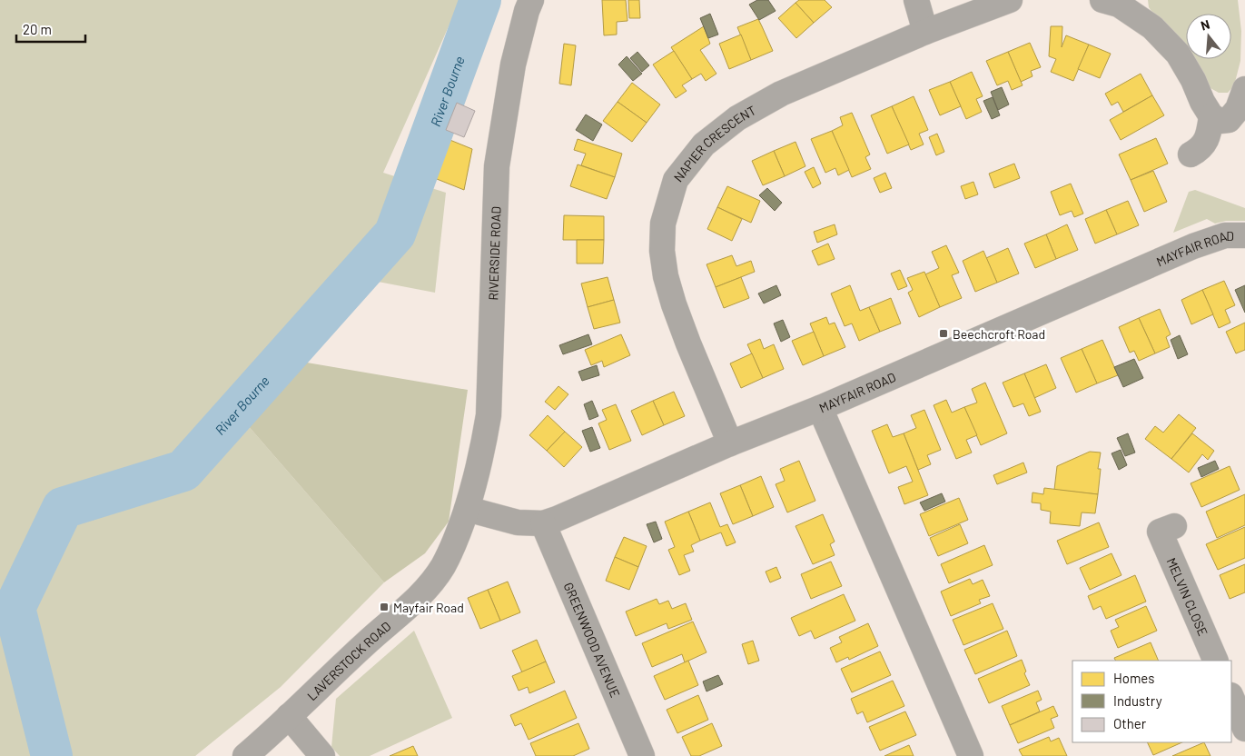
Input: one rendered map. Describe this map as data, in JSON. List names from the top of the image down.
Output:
{
  "streets": {
    "street": [
      "NAPIER CRESCENT",
      "MAYFAIR ROAD",
      "RIVERSIDE ROAD",
      "MELVIN CLOSE",
      "GREENWOOD AVENUE",
      "LAVERSTOCK ROAD"
    ]
  },
  "crossings": [
    ["NAPIER CRESCENT", "MAYFAIR ROAD"],
    ["MAYFAIR ROAD", "RIVERSIDE ROAD"],
    ["MAYFAIR ROAD", "GREENWOOD AVENUE"],
    ["MAYFAIR ROAD", "LAVERSTOCK ROAD"],
    ["RIVERSIDE ROAD", "LAVERSTOCK ROAD"]
  ],
  "water": ["River Bourne"],
  "places": {
    "transit": ["Beechcroft Road", "Mayfair Road"]
  },
  "legend": ["Homes", "Industry", "Other"],
  "scale_bar": "20 m",
  "north": "top"
}
